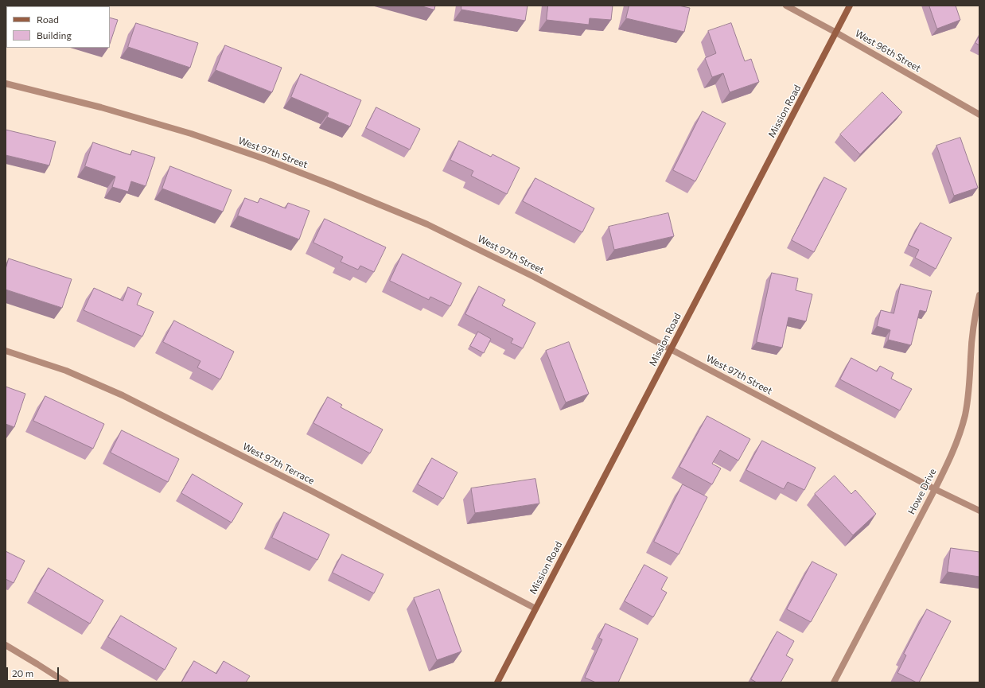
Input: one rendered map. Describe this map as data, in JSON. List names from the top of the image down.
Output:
{
  "streets": {
    "main road": ["Mission Road"],
    "street": [
      "West 96th Street",
      "West 97th Street",
      "West 97th Terrace",
      "Howe Drive"
    ]
  },
  "crossings": [
    ["West 96th Street", "Mission Road"],
    ["Mission Road", "West 97th Street"],
    ["Mission Road", "West 97th Terrace"],
    ["West 97th Street", "Howe Drive"]
  ],
  "legend": ["Road", "Building"],
  "scale_bar": "20 m"
}
